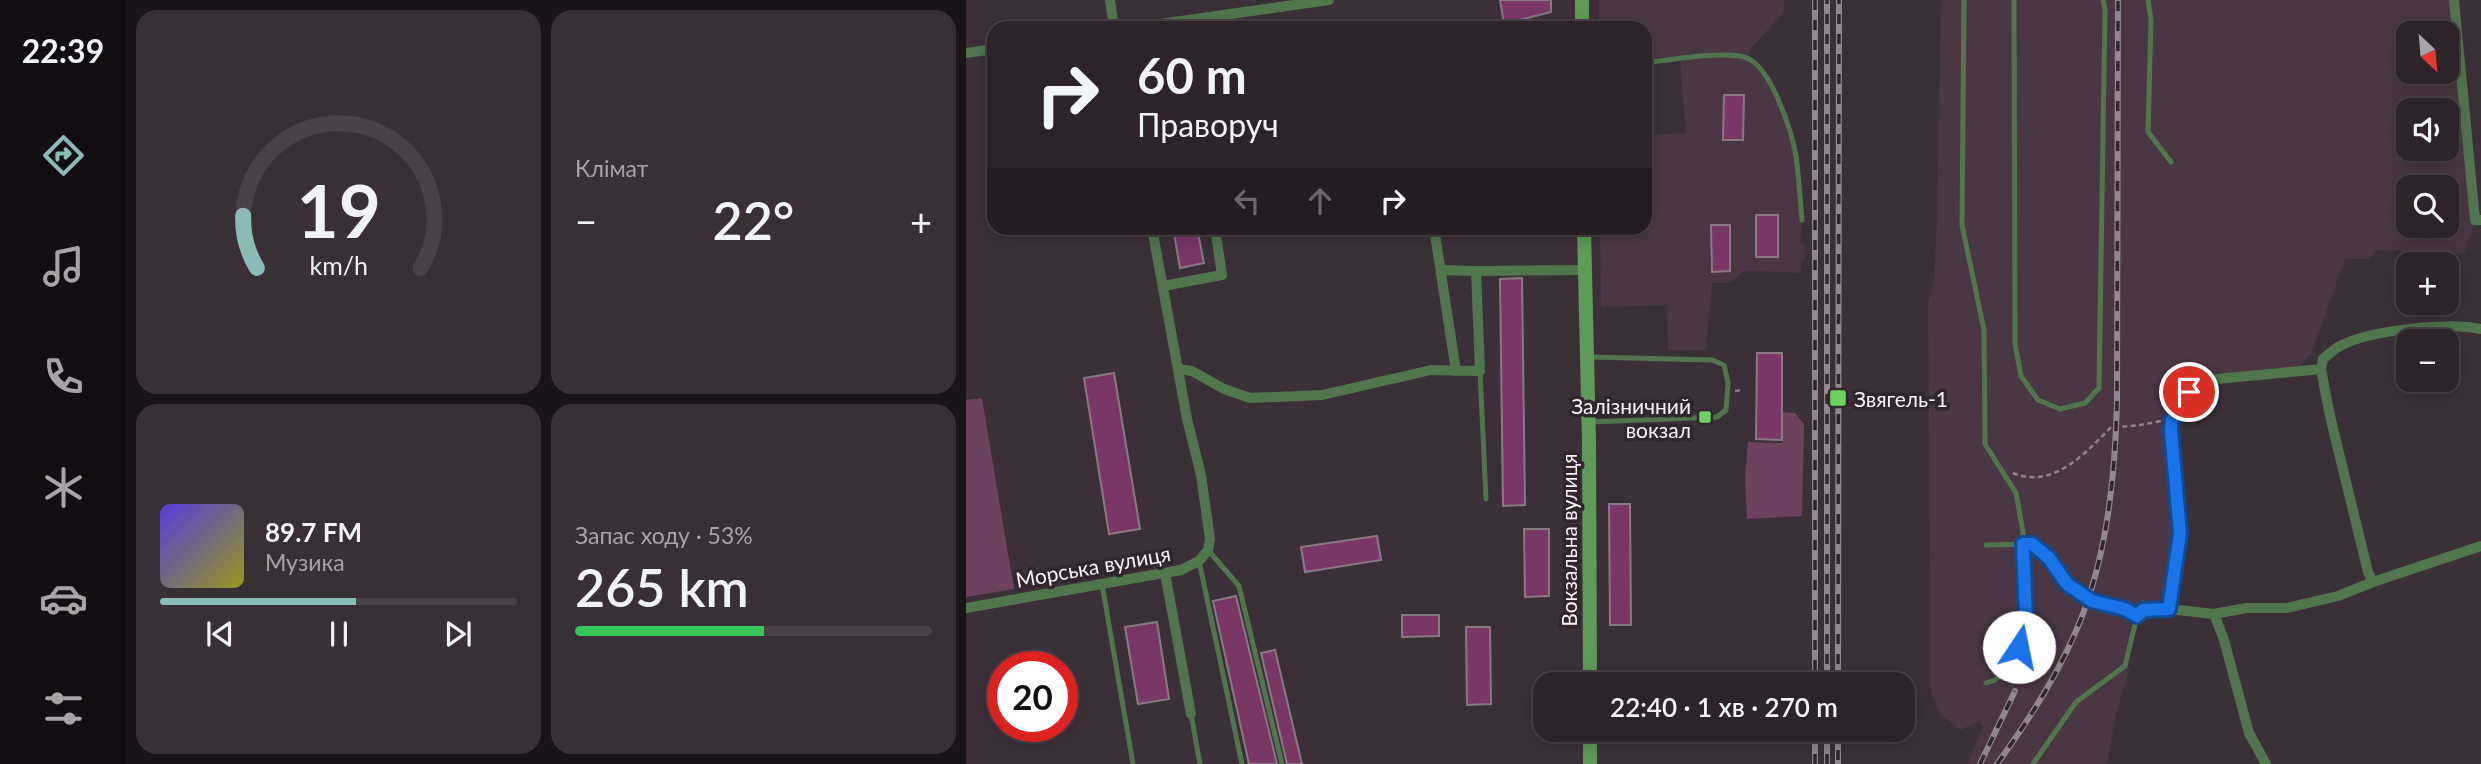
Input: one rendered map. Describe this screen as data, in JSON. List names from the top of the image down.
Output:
{
  "streets": {
    "street": ["Вокзальна вулиця", "Морська вулиця"]
  },
  "places": {
    "transit": ["Звягель-1", "Залізничний вокзал"]
  },
  "north": "bottom right",
  "page": {
    "tabs": "22:39",
    "tile": [
      "Клімат",
      ["Запас ходу · 53%", "265 km"]
    ],
    "map_buttons": ["+", "−"],
    "turn": ["60 m", "Праворуч"],
    "heat": ["−", "22°", "+"],
    "song": ["89.7 FM", "Музика"],
    "limit": "20",
    "trip": "22:40 · 1 хв · 270 m",
    "gauge": ["19", "km/h"]
  }
}
